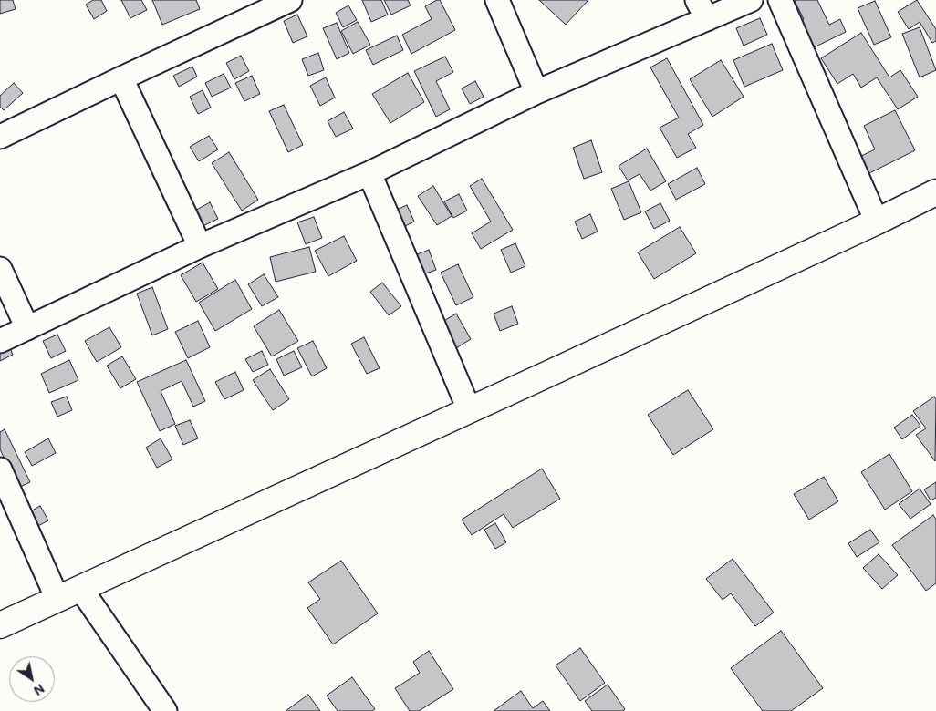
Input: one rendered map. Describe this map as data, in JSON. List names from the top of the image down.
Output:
{
  "north": "bottom right"
}
